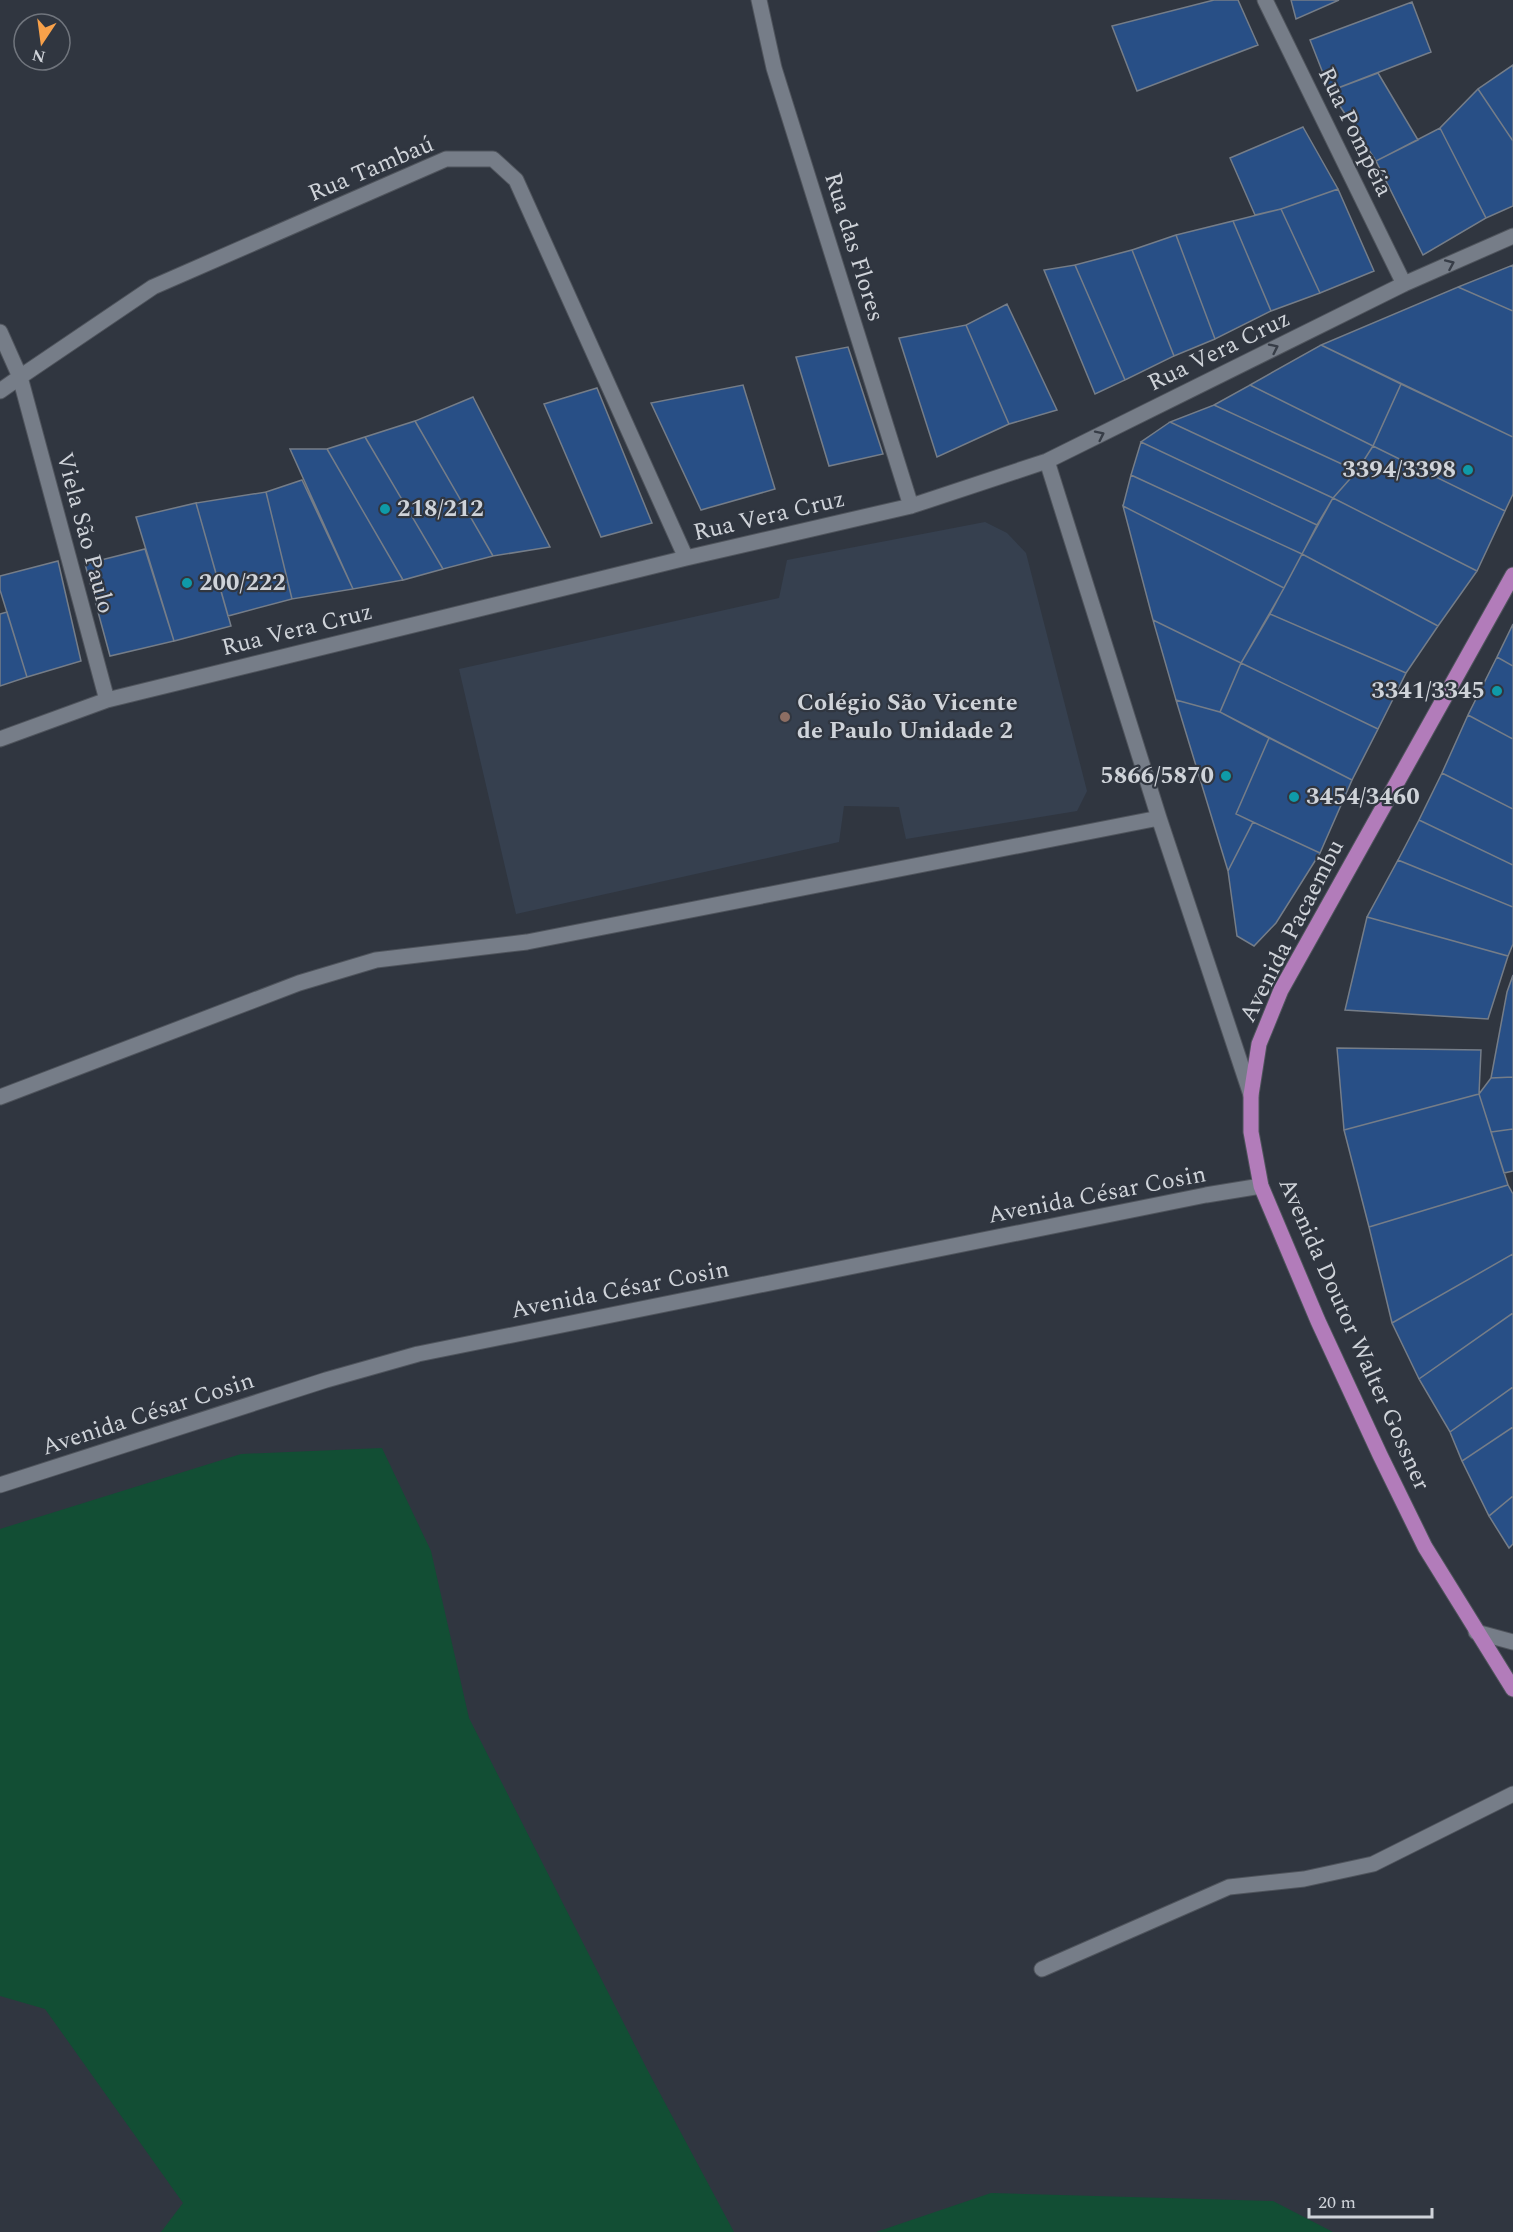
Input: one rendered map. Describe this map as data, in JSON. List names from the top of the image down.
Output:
{
  "streets": {
    "main road": ["Avenida Pacaembu", "Avenida Doutor Walter Gossner"],
    "street": [
      "Rua Pompéia",
      "Rua Tambaú",
      "Rua das Flores",
      "Rua Vera Cruz",
      "Viela São Paulo",
      "Avenida César Cosin"
    ]
  },
  "crossings": [
    ["Rua Pompéia", "Rua Vera Cruz"],
    ["Rua Tambaú", "Rua Vera Cruz"],
    ["Rua Tambaú", "Viela São Paulo"],
    ["Rua das Flores", "Rua Vera Cruz"],
    ["Rua Vera Cruz", "Viela São Paulo"],
    ["Rua Vera Cruz", "Avenida Doutor Walter Gossner"],
    ["Avenida Pacaembu", "Avenida Doutor Walter Gossner"],
    ["Avenida César Cosin", "Avenida Doutor Walter Gossner"]
  ],
  "places": [
    "3394/3398",
    "218/212",
    "200/222",
    "3341/3345",
    "Colégio São Vicente de Paulo Unidade 2",
    "5866/5870",
    "3454/3460"
  ],
  "scale_bar": "20 m",
  "north": "bottom"
}
